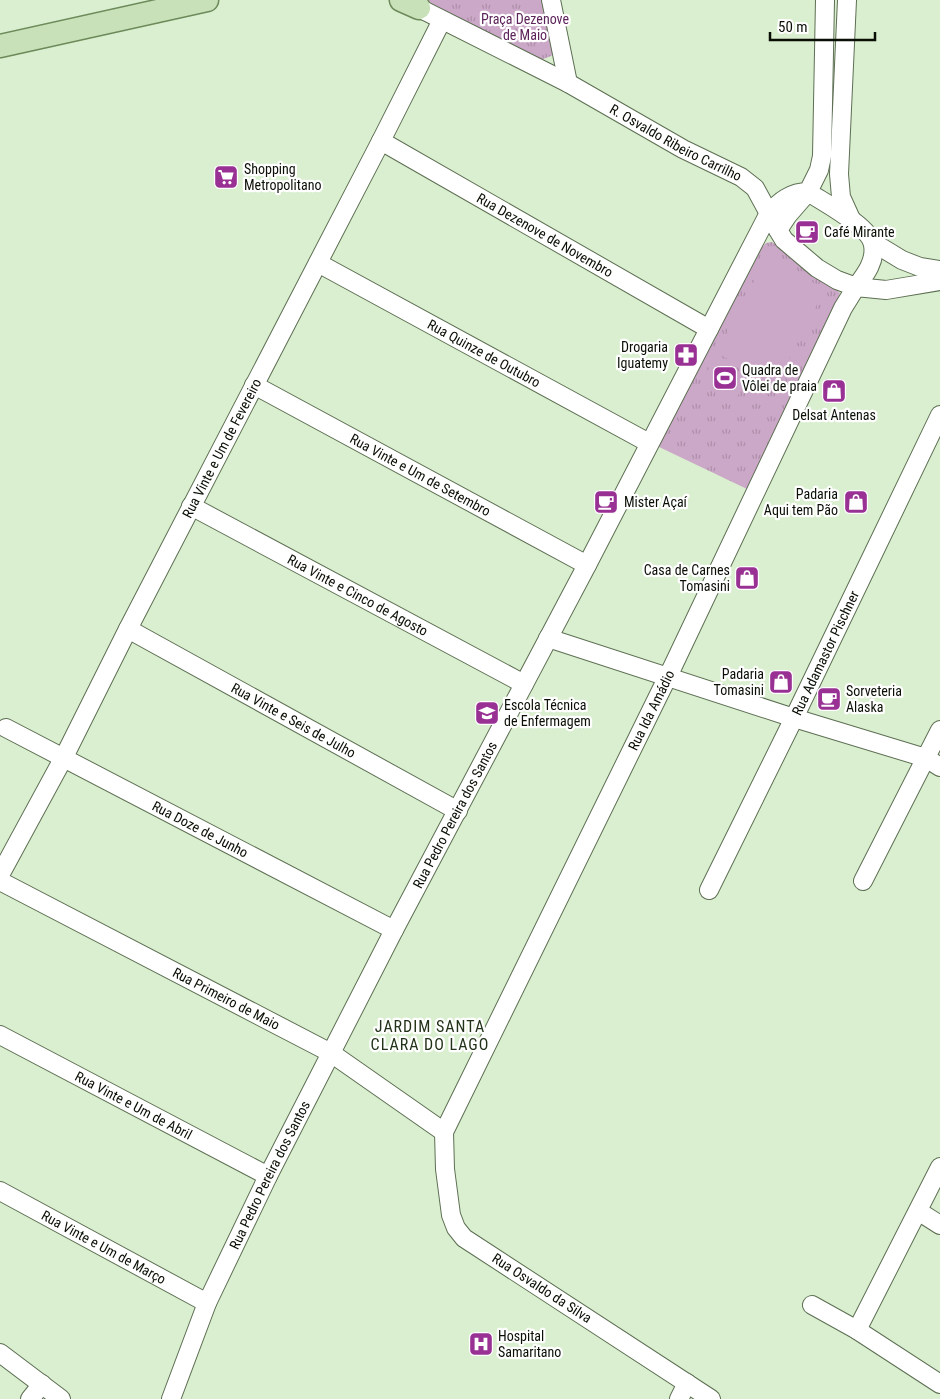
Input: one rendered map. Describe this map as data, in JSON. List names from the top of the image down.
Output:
{
  "streets": {
    "street": [
      "R. Osvaldo Ribeiro Carrilho",
      "Rua Dezenove de Novembro",
      "Rua Quinze de Outubro",
      "Rua Vinte e Um de Fevereiro",
      "Rua Vinte e Um de Setembro",
      "Rua Vinte e Cinco de Agosto",
      "Rua Adamastor Pischner",
      "Rua Ida Amádio",
      "Rua Vinte e Seis de Julho",
      "Rua Pedro Pereira dos Santos",
      "Rua Doze de Junho",
      "Rua Primeiro de Maio",
      "Rua Vinte e Um de Abril",
      "Rua Vinte e Um de Março",
      "Rua Osvaldo da Silva"
    ]
  },
  "crossings": [
    ["R. Osvaldo Ribeiro Carrilho", "Rua Vinte e Um de Fevereiro"],
    ["R. Osvaldo Ribeiro Carrilho", "Rua Ida Amádio"],
    ["R. Osvaldo Ribeiro Carrilho", "Rua Pedro Pereira dos Santos"],
    ["Rua Dezenove de Novembro", "Rua Vinte e Um de Fevereiro"],
    ["Rua Dezenove de Novembro", "Rua Pedro Pereira dos Santos"],
    ["Rua Quinze de Outubro", "Rua Vinte e Um de Fevereiro"],
    ["Rua Quinze de Outubro", "Rua Pedro Pereira dos Santos"],
    ["Rua Vinte e Um de Fevereiro", "Rua Vinte e Um de Setembro"],
    ["Rua Vinte e Um de Fevereiro", "Rua Vinte e Cinco de Agosto"],
    ["Rua Vinte e Um de Fevereiro", "Rua Vinte e Seis de Julho"],
    ["Rua Vinte e Um de Fevereiro", "Rua Doze de Junho"],
    ["Rua Vinte e Um de Setembro", "Rua Pedro Pereira dos Santos"],
    ["Rua Vinte e Cinco de Agosto", "Rua Pedro Pereira dos Santos"],
    ["Rua Ida Amádio", "Rua Primeiro de Maio"],
    ["Rua Ida Amádio", "Rua Osvaldo da Silva"],
    ["Rua Vinte e Seis de Julho", "Rua Pedro Pereira dos Santos"],
    ["Rua Pedro Pereira dos Santos", "Rua Doze de Junho"],
    ["Rua Pedro Pereira dos Santos", "Rua Primeiro de Maio"],
    ["Rua Pedro Pereira dos Santos", "Rua Vinte e Um de Abril"],
    ["Rua Pedro Pereira dos Santos", "Rua Vinte e Um de Março"],
    ["Rua Primeiro de Maio", "Rua Osvaldo da Silva"]
  ],
  "districts": ["JARDIM SANTA CLARA DO LAGO"],
  "parks": ["Praça Dezenove de Maio"],
  "places": {
    "supermarket": ["Shopping Metropolitano"],
    "cafe": ["Café Mirante", "Mister Açaí", "Sorveteria Alaska"],
    "pharmacy": ["Drogaria Iguatemy"],
    "sports": ["Quadra de Vôlei de praia"],
    "shop": [
      "Delsat Antenas",
      "Padaria Aqui tem Pão",
      "Casa de Carnes Tomasini",
      "Padaria Tomasini"
    ],
    "school or university": ["Escola Técnica de Enfermagem"],
    "hospital": ["Hospital Samaritano"]
  },
  "scale_bar": "50 m"
}
